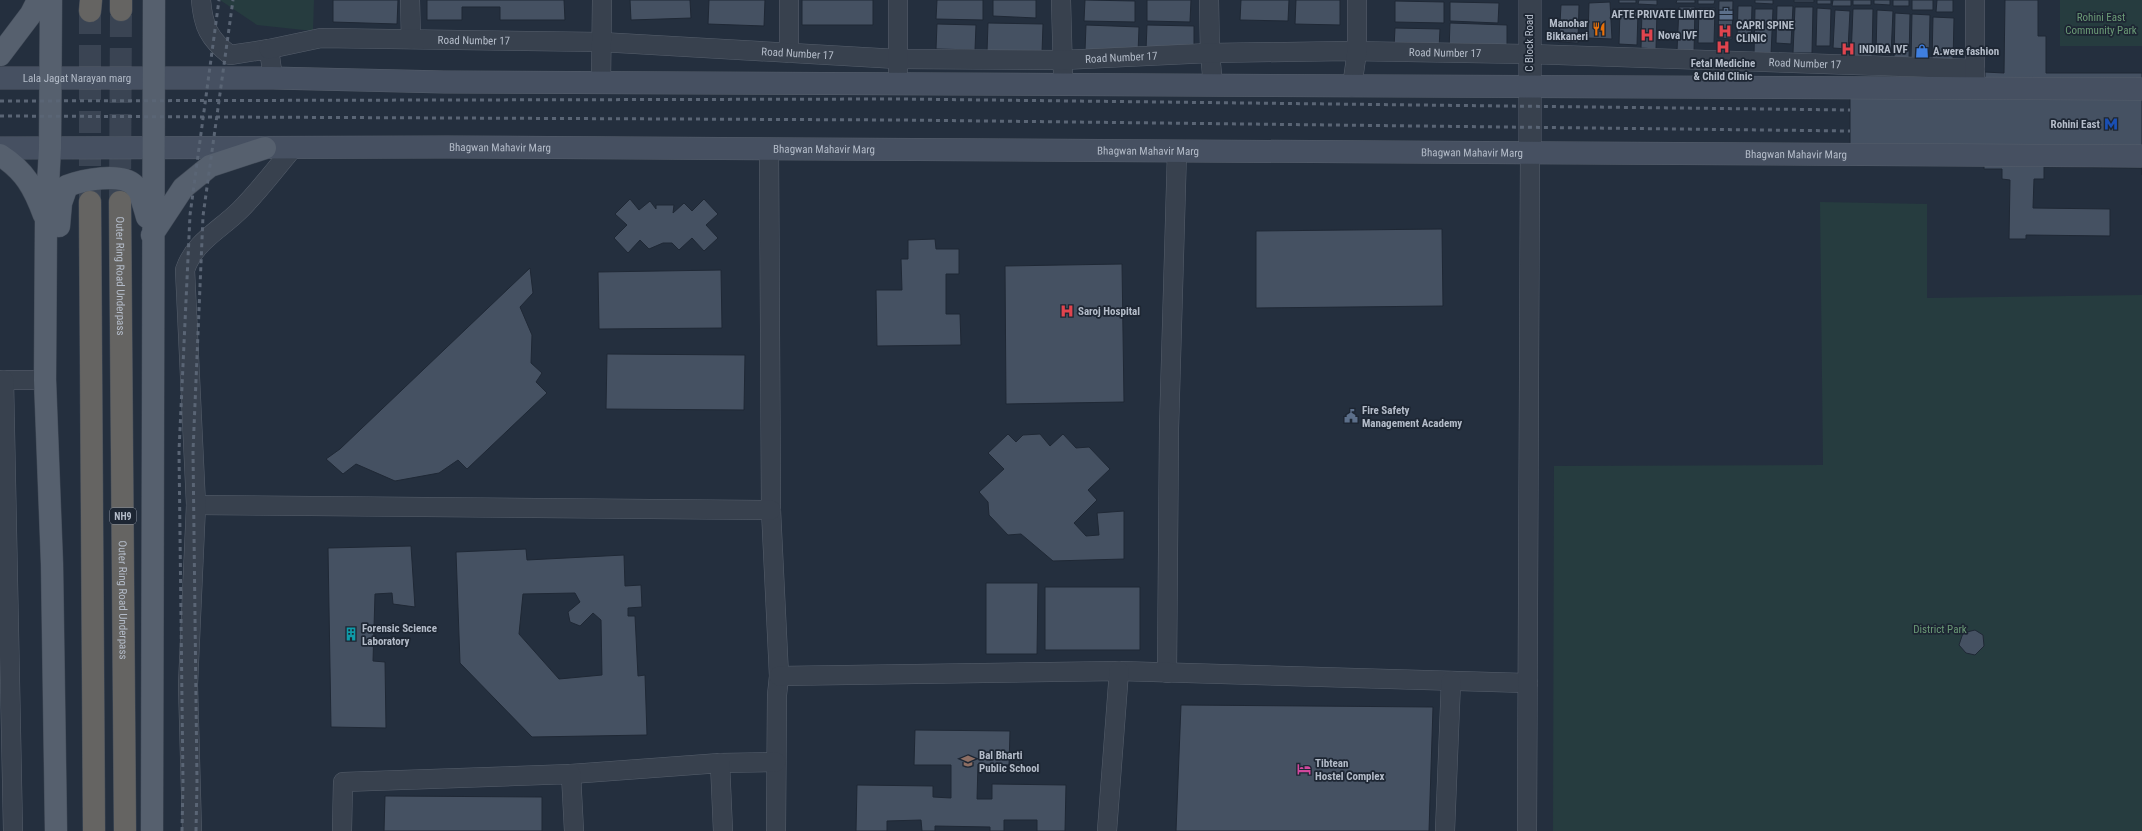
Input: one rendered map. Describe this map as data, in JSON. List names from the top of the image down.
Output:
{
  "streets": {
    "highway": ["Outer Ring Road Underpass", "NH9"],
    "main road": ["Lala Jagat Narayan marg", "Bhagwan Mahavir Marg"],
    "street": ["Road Number 17", "C Block Road"]
  },
  "crossings": [
    ["Road Number 17", "C Block Road"],
    ["C Block Road", "Bhagwan Mahavir Marg"]
  ],
  "parks": ["Rohini East Community Park", "District Park"],
  "places": {
    "office": ["AFTE PRIVATE LIMITED"],
    "restaurant": ["Manohar Bikkaneri"],
    "hospital": [
      "CAPRI SPINE CLINIC",
      "Nova IVF",
      "Fetal Medicine & Child Clinic",
      "INDIRA IVF",
      "Saroj Hospital"
    ],
    "shop": ["A.were fashion"],
    "metro station": ["Rohini East"],
    "public building": ["Fire Safety Management Academy"],
    "building": ["Forensic Science Laboratory"],
    "school or university": ["Bal Bharti Public School"],
    "hotel": ["Tibtean Hostel Complex"]
  }
}
